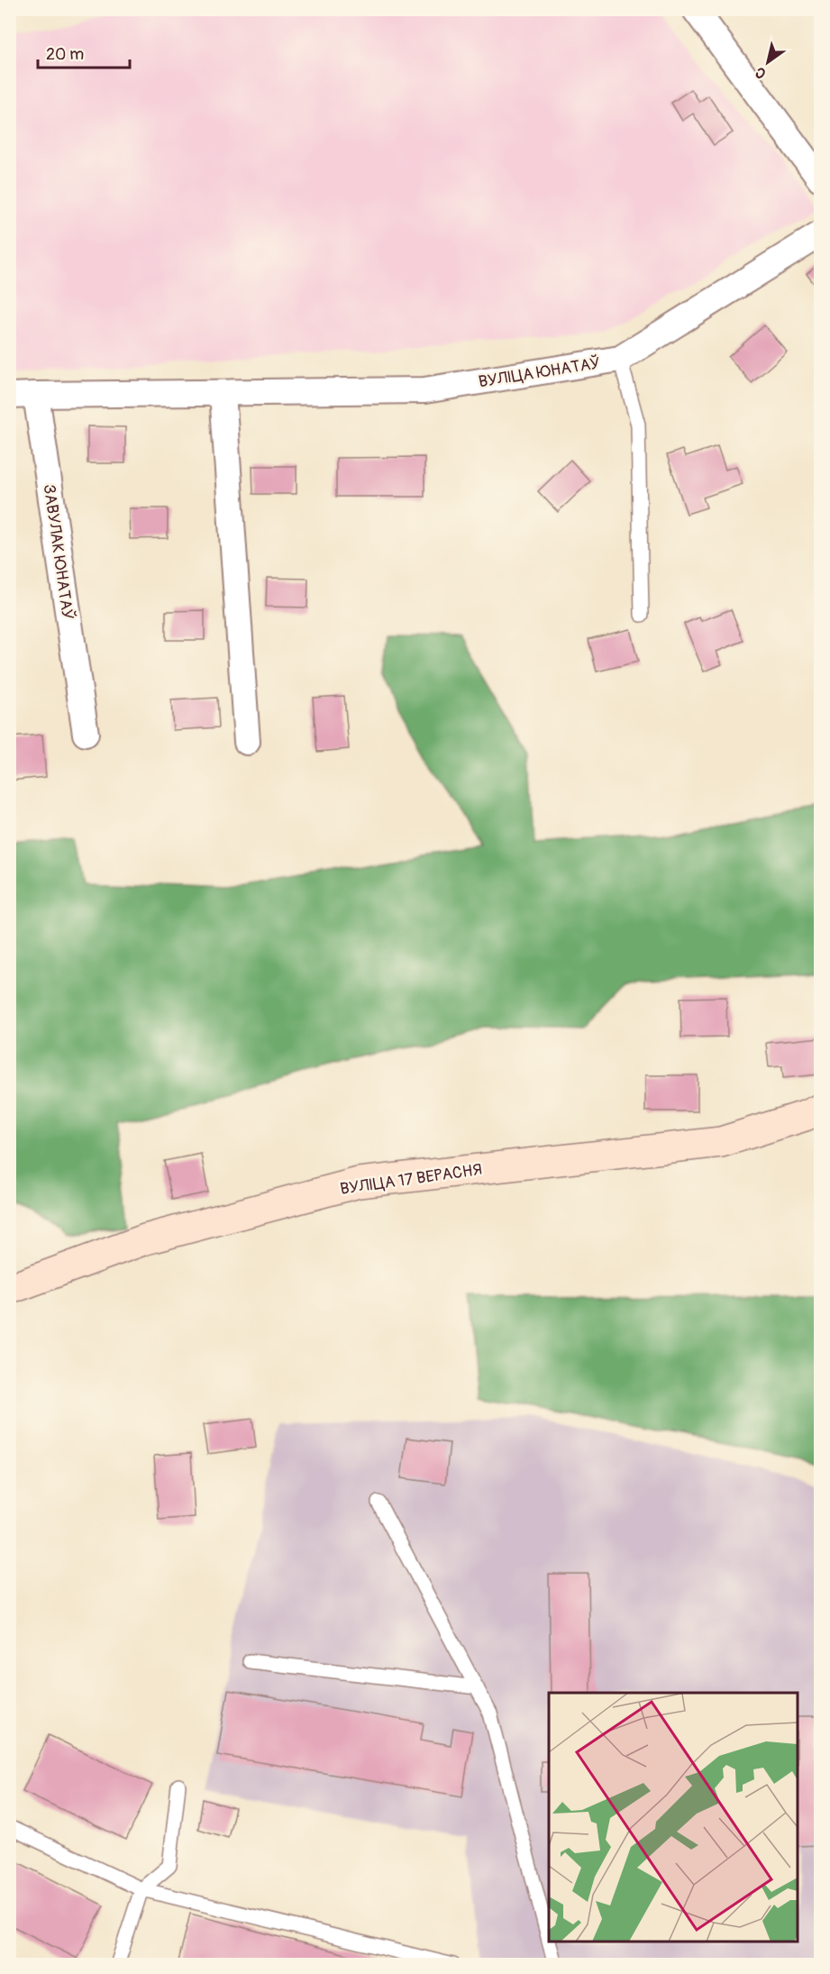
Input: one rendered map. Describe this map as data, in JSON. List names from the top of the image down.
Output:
{
  "streets": {
    "street": ["ВУЛІЦА ЮНАТАЎ", "ЗАВУЛАК ЮНАТАЎ", "ВУЛІЦА 17 ВЕРАСНЯ"]
  },
  "crossings": [
    ["ВУЛІЦА ЮНАТАЎ", "ЗАВУЛАК ЮНАТАЎ"]
  ],
  "scale_bar": "20 m",
  "north": "bottom left"
}
